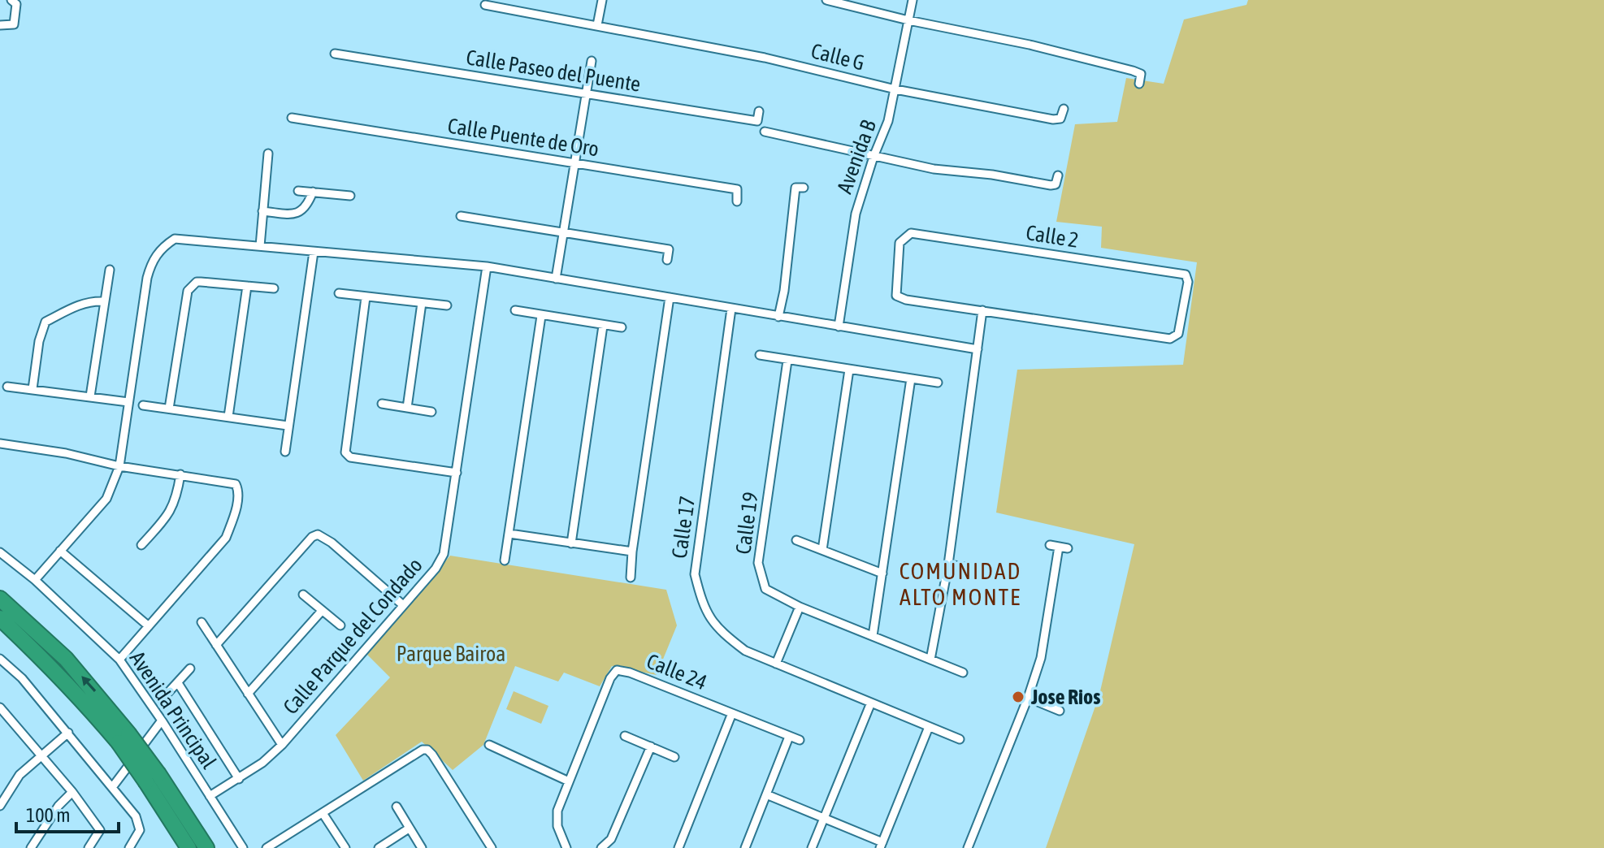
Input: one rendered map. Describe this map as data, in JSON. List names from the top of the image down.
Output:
{
  "streets": {
    "street": [
      "Calle G",
      "Calle Paseo del Puente",
      "Calle Puente de Oro",
      "Avenida B",
      "Calle 2",
      "Calle 19",
      "Calle 17",
      "Calle Parque del Condado",
      "Calle 24",
      "Avenida Principal"
    ]
  },
  "crossings": [
    ["Calle G", "Avenida B"],
    ["Calle Parque del Condado", "Avenida Principal"]
  ],
  "districts": ["COMUNIDAD ALTO MONTE"],
  "parks": ["Parque Bairoa"],
  "places": ["Jose Rios"],
  "scale_bar": "100 m"
}
